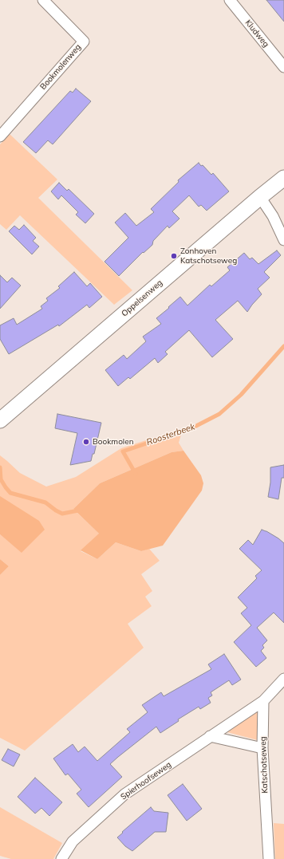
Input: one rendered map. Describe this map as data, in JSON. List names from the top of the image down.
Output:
{
  "streets": {
    "street": [
      "Kludweg",
      "Bookmolenweg",
      "Oppelsenweg",
      "Katschotseweg",
      "Spierhoofseweg"
    ]
  },
  "crossings": [
    ["Katschotseweg", "Spierhoofseweg"]
  ],
  "water": ["Roosterbeek"],
  "places": ["Zonhoven Katschotseweg", "Bookmolen"]
}
